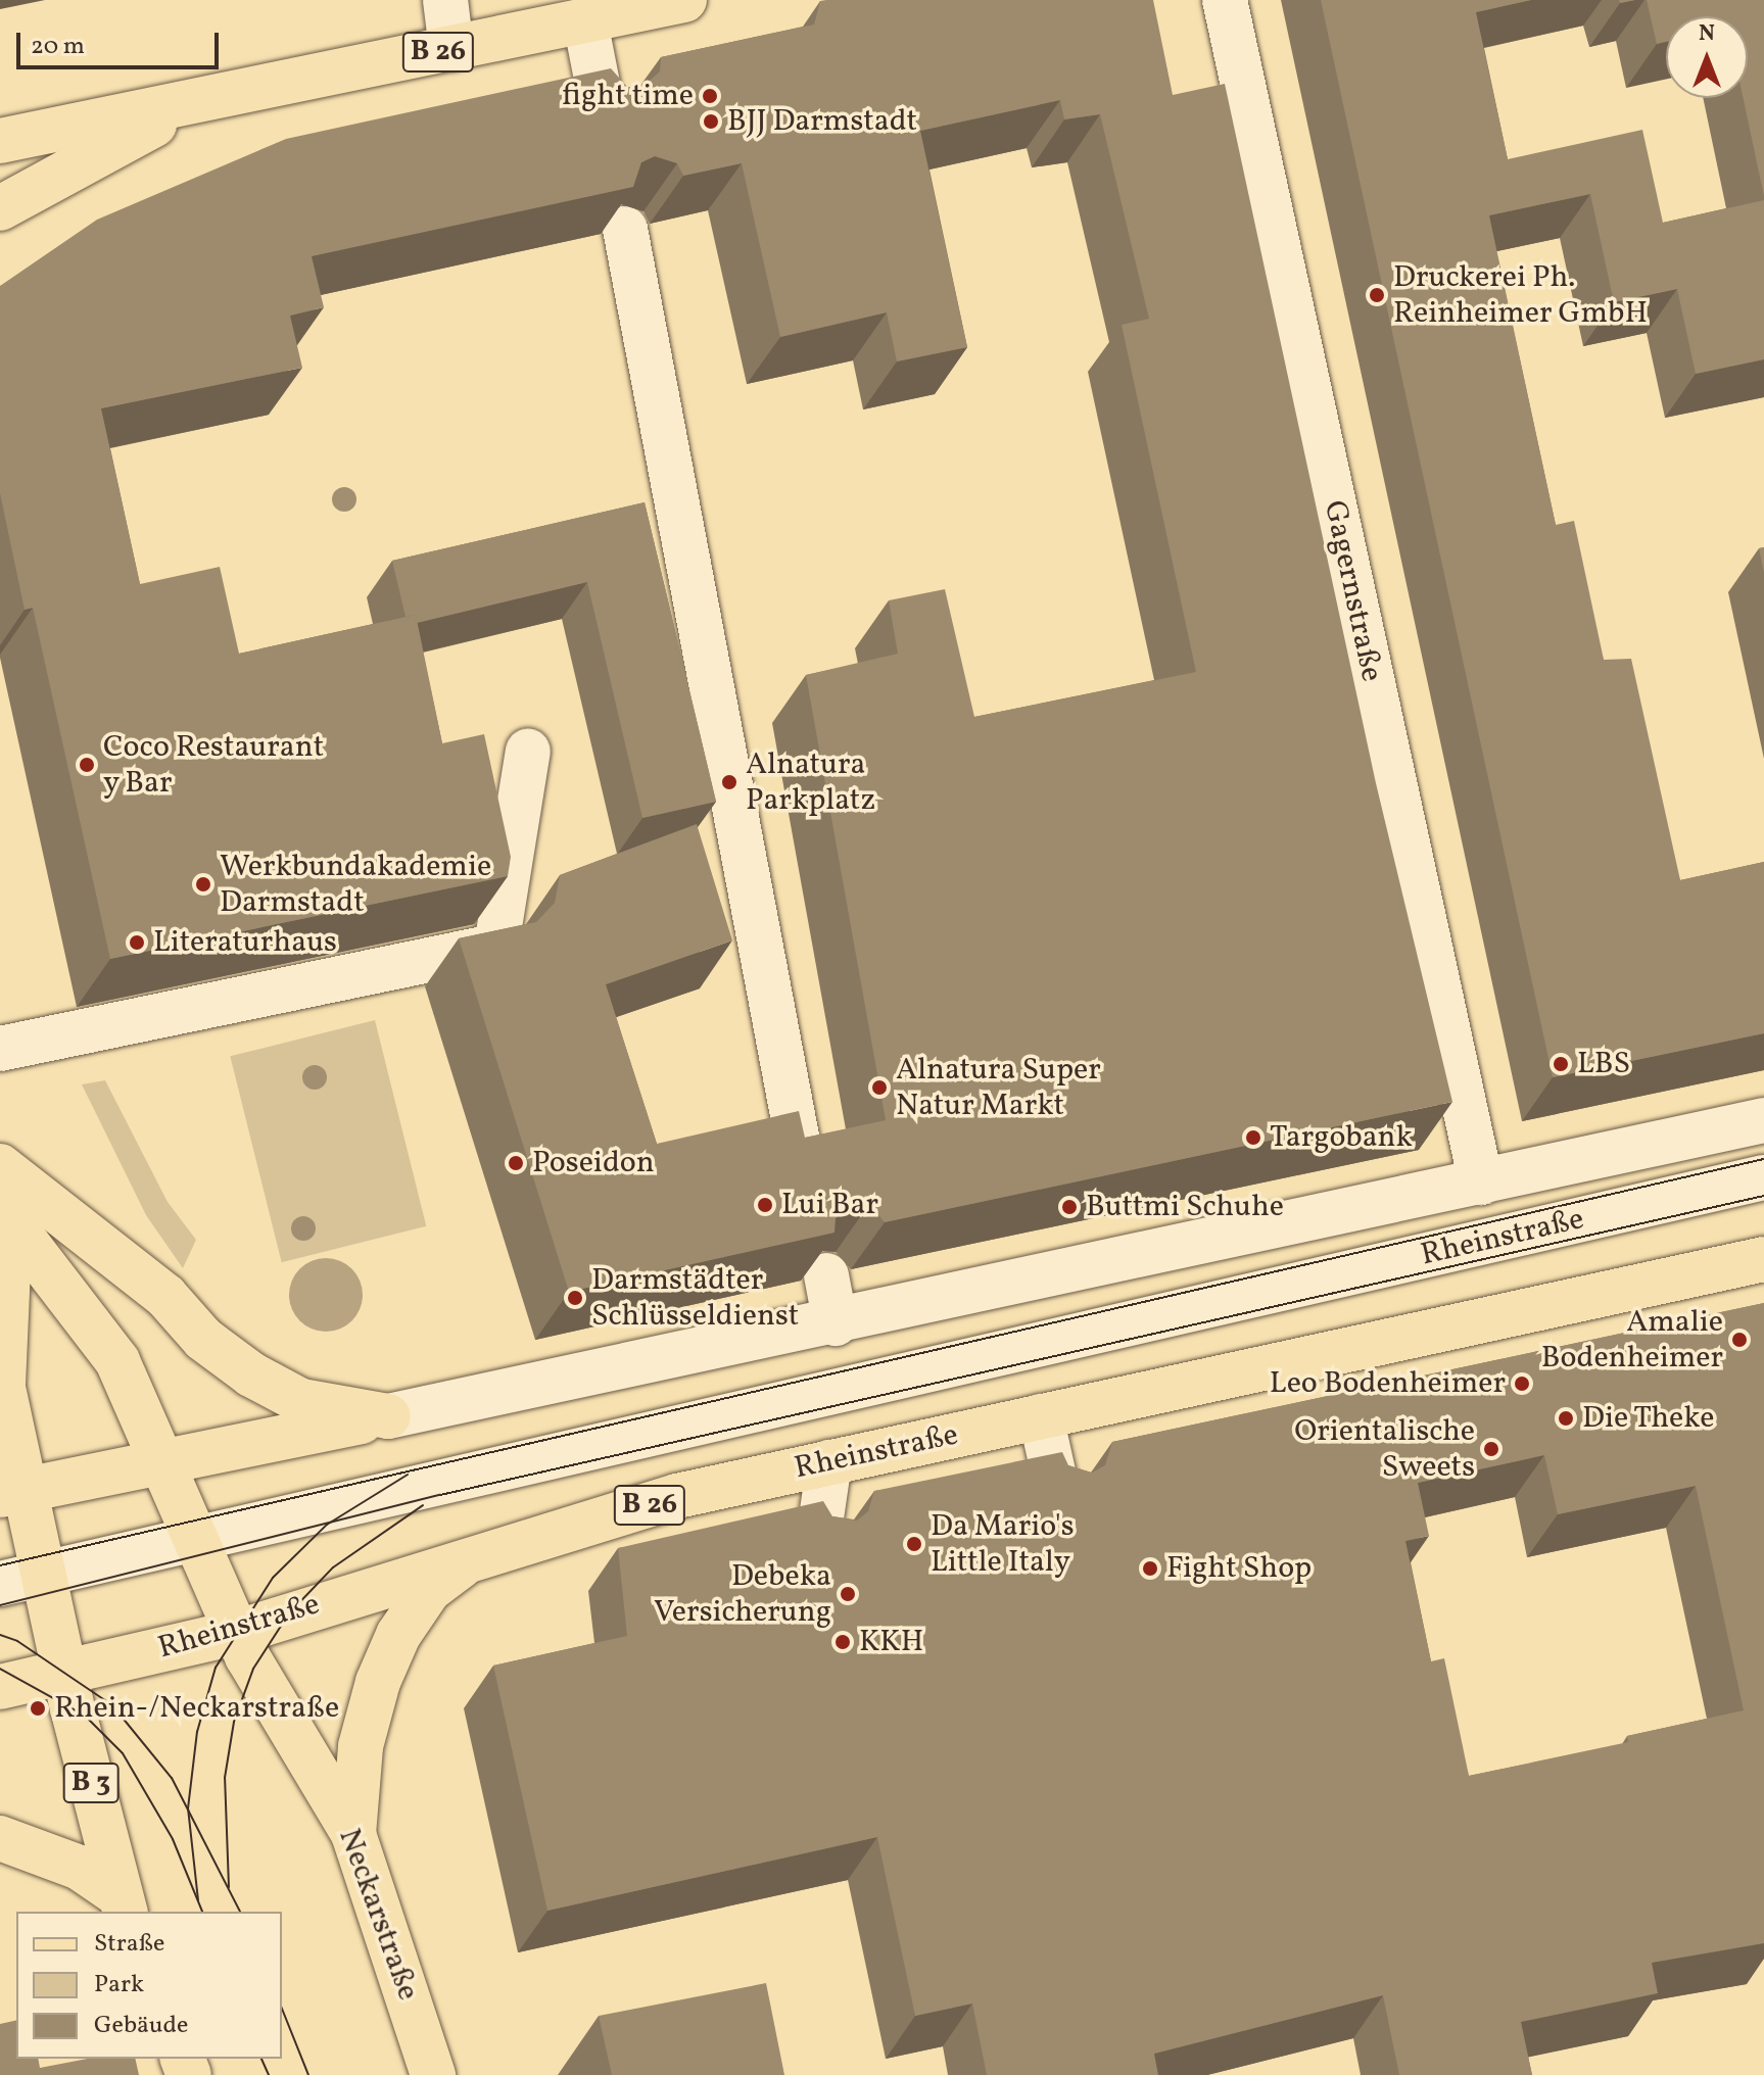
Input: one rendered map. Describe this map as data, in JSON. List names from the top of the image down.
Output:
{
  "streets": {
    "main road": [
      "B 26",
      "Rheinstraße",
      "B 3",
      "Neckarstraße"
    ],
    "street": ["Gagernstraße"]
  },
  "crossings": [
    ["Gagernstraße", "Rheinstraße"],
    ["Rheinstraße", "B 3"],
    ["Rheinstraße", "Neckarstraße"],
    ["B 3", "Neckarstraße"]
  ],
  "places": [
    "fight time",
    "BJJ Darmstadt",
    "Druckerei Ph. Reinheimer GmbH",
    "Coco Restaurant y Bar",
    "Alnatura Parkplatz",
    "Werkbundakademie Darmstadt",
    "Literaturhaus",
    "LBS",
    "Alnatura Super Natur Markt",
    "Targobank",
    "Poseidon",
    "Lui Bar",
    "Buttmi Schuhe",
    "Darmstädter Schlüsseldienst",
    "Amalie Bodenheimer",
    "Leo Bodenheimer",
    "Die Theke",
    "Orientalische Sweets",
    "Da Mario's Little Italy",
    "Fight Shop",
    "Debeka Versicherung",
    "KKH",
    "Rhein-/Neckarstraße"
  ],
  "legend": ["Straße", "Park", "Gebäude"],
  "scale_bar": "20 m",
  "north": "top"
}
